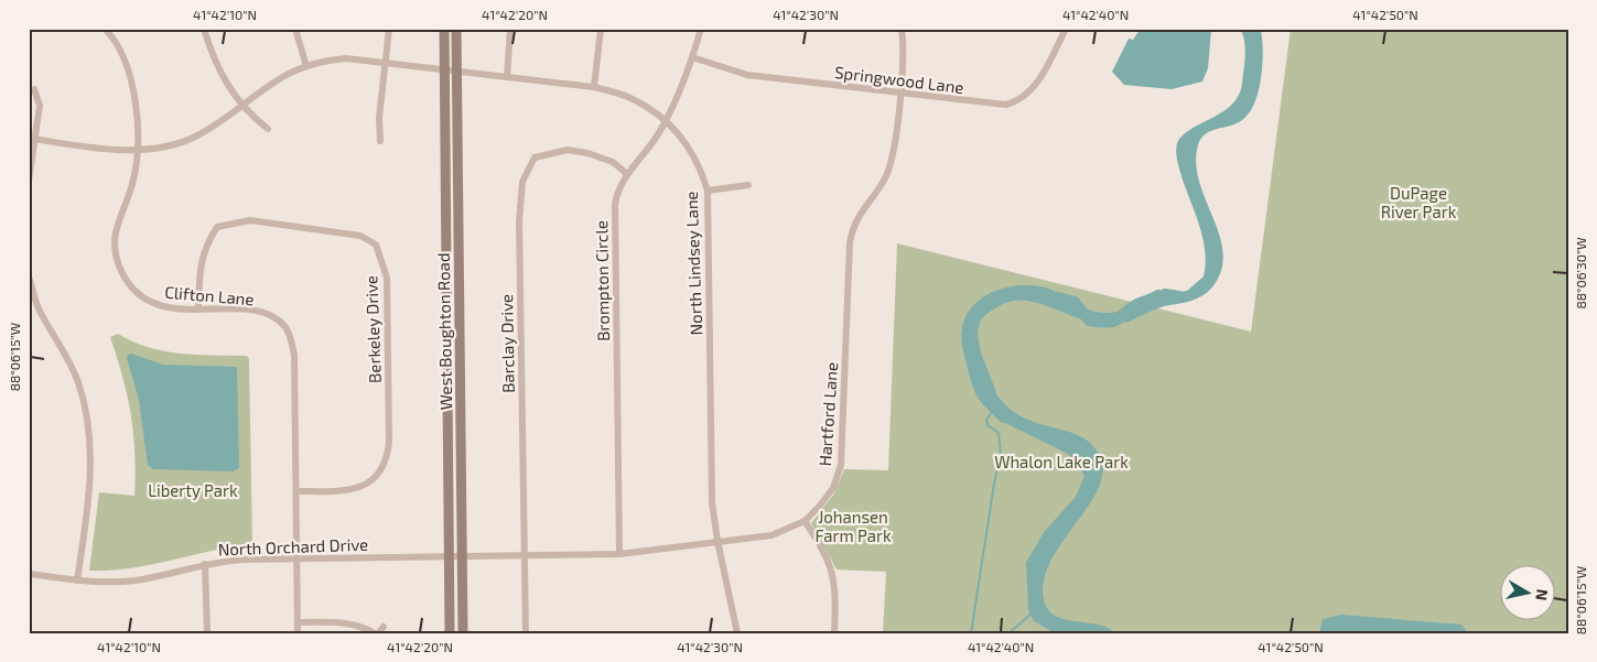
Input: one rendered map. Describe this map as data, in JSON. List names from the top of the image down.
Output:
{
  "streets": {
    "main road": ["West Boughton Road"],
    "street": [
      "Springwood Lane",
      "North Lindsey Lane",
      "Brompton Circle",
      "Clifton Lane",
      "Berkeley Drive",
      "Barclay Drive",
      "Hartford Lane",
      "North Orchard Drive"
    ]
  },
  "crossings": [
    ["Springwood Lane", "Brompton Circle"],
    ["Springwood Lane", "Hartford Lane"],
    ["North Lindsey Lane", "Brompton Circle"],
    ["North Lindsey Lane", "West Boughton Road"],
    ["North Lindsey Lane", "Hartford Lane"],
    ["Brompton Circle", "Barclay Drive"],
    ["Brompton Circle", "Hartford Lane"],
    ["Clifton Lane", "Berkeley Drive"],
    ["Clifton Lane", "North Orchard Drive"],
    ["West Boughton Road", "Hartford Lane"],
    ["West Boughton Road", "North Orchard Drive"],
    ["Barclay Drive", "Hartford Lane"],
    ["Hartford Lane", "North Orchard Drive"]
  ],
  "parks": [
    "DuPage River Park",
    "Whalon Lake Park",
    "Liberty Park",
    "Johansen Farm Park"
  ],
  "north": "right",
  "coordinates": [
    "41°42'10\"N",
    "41°42'20\"N",
    "41°42'30\"N",
    "41°42'40\"N",
    "41°42'50\"N",
    "88°06'30\"W",
    "88°06'15\"W"
  ]
}
